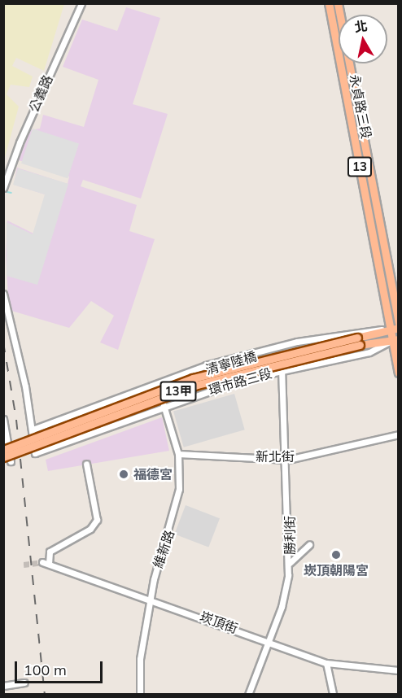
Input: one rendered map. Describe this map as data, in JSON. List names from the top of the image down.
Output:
{
  "streets": {
    "main road": [
      "永貞路三段",
      "13",
      "清寧陸橋",
      "13甲"
    ],
    "street": [
      "公義路",
      "環市路三段",
      "新北街",
      "勝利街",
      "維新路",
      "崁頂街"
    ]
  },
  "crossings": [
    ["永貞路三段", "13"],
    ["永貞路三段", "環市路三段"],
    ["永貞路三段", "13甲"],
    ["13", "環市路三段"],
    ["13", "13甲"],
    ["清寧陸橋", "13甲"],
    ["環市路三段", "13甲"],
    ["環市路三段", "勝利街"],
    ["環市路三段", "維新路"],
    ["新北街", "勝利街"],
    ["新北街", "維新路"],
    ["勝利街", "崁頂街"],
    ["維新路", "崁頂街"]
  ],
  "places": ["福德宮", "崁頂朝陽宮"],
  "scale_bar": "100 m",
  "north": "top"
}
